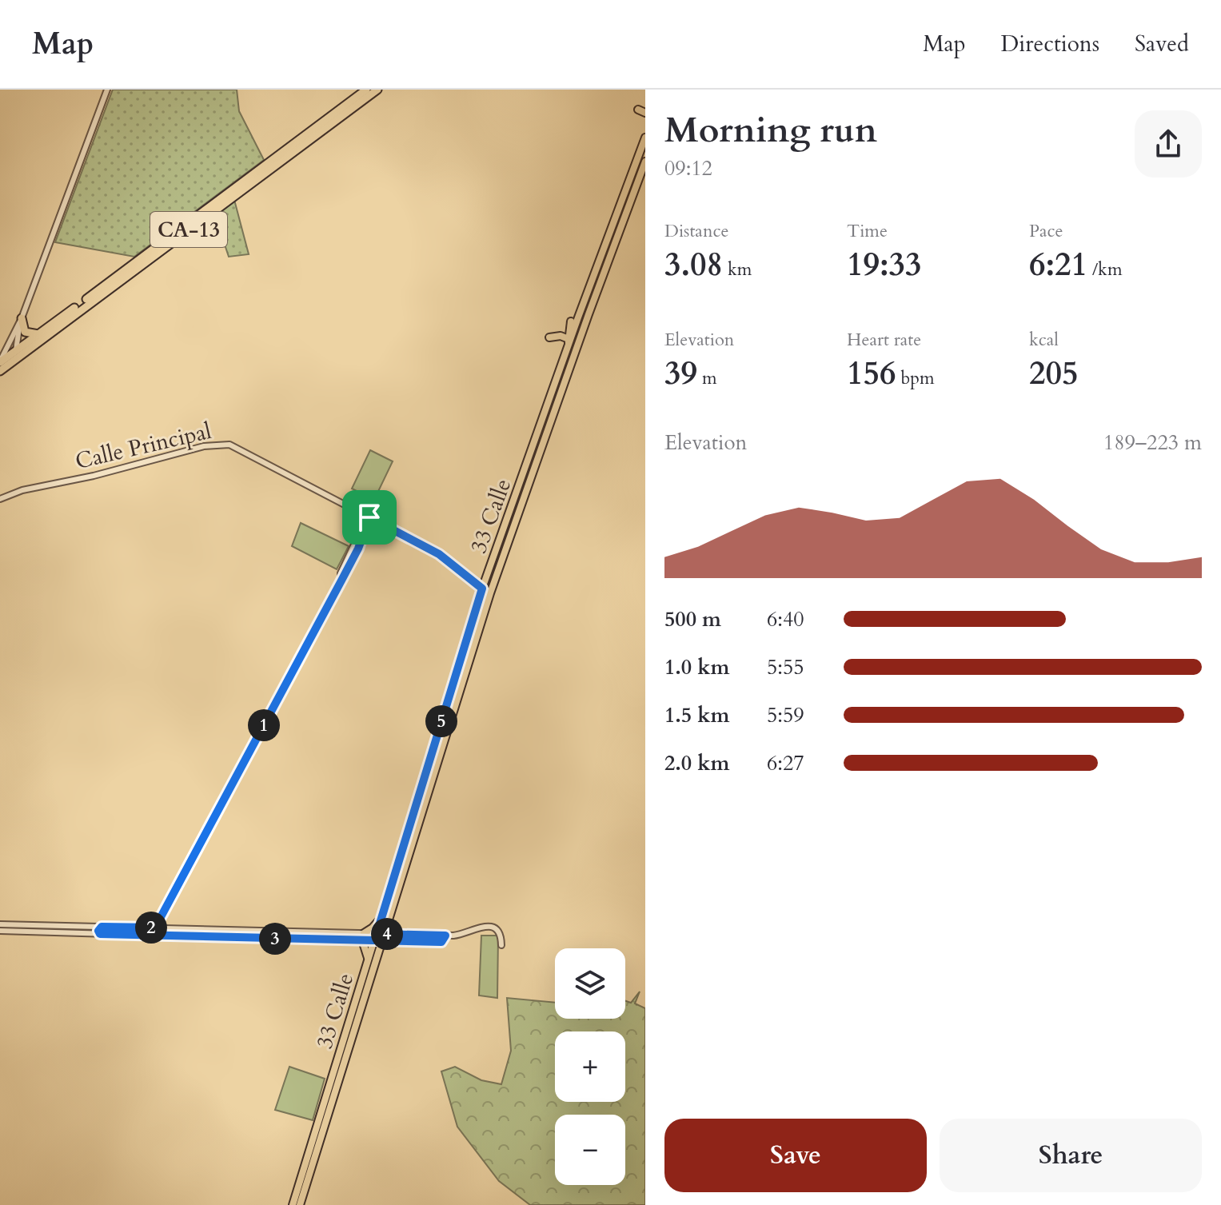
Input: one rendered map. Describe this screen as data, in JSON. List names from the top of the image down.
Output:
{
  "streets": {
    "highway": ["CA-13"],
    "main road": ["33 Calle"],
    "street": ["Calle Principal"]
  },
  "crossings": [
    ["Calle Principal", "33 Calle"]
  ],
  "page": {
    "header": "Map",
    "nav": ["Map", "Directions", "Saved"],
    "heading": ["Morning run", "09:12"],
    "stats": [
      ["Distance", "3.08 km"],
      ["Time", "19:33"],
      ["Pace", "6:21 /km"],
      ["Elevation", "39 m"],
      ["Heart rate", "156 bpm"],
      ["kcal", "205"]
    ],
    "chart": ["Elevation", "189–223 m"],
    "list": [
      {
        "name": "500 m",
        "note": "6:40"
      },
      {
        "name": "1.0 km",
        "note": "5:55"
      },
      {
        "name": "1.5 km",
        "note": "5:59"
      },
      {
        "name": "2.0 km",
        "note": "6:27"
      }
    ],
    "pins": [
      "5",
      "1",
      "2",
      "4",
      "3"
    ],
    "map_buttons": ["+", "−"],
    "buttons": ["Save", "Share"]
  }
}
